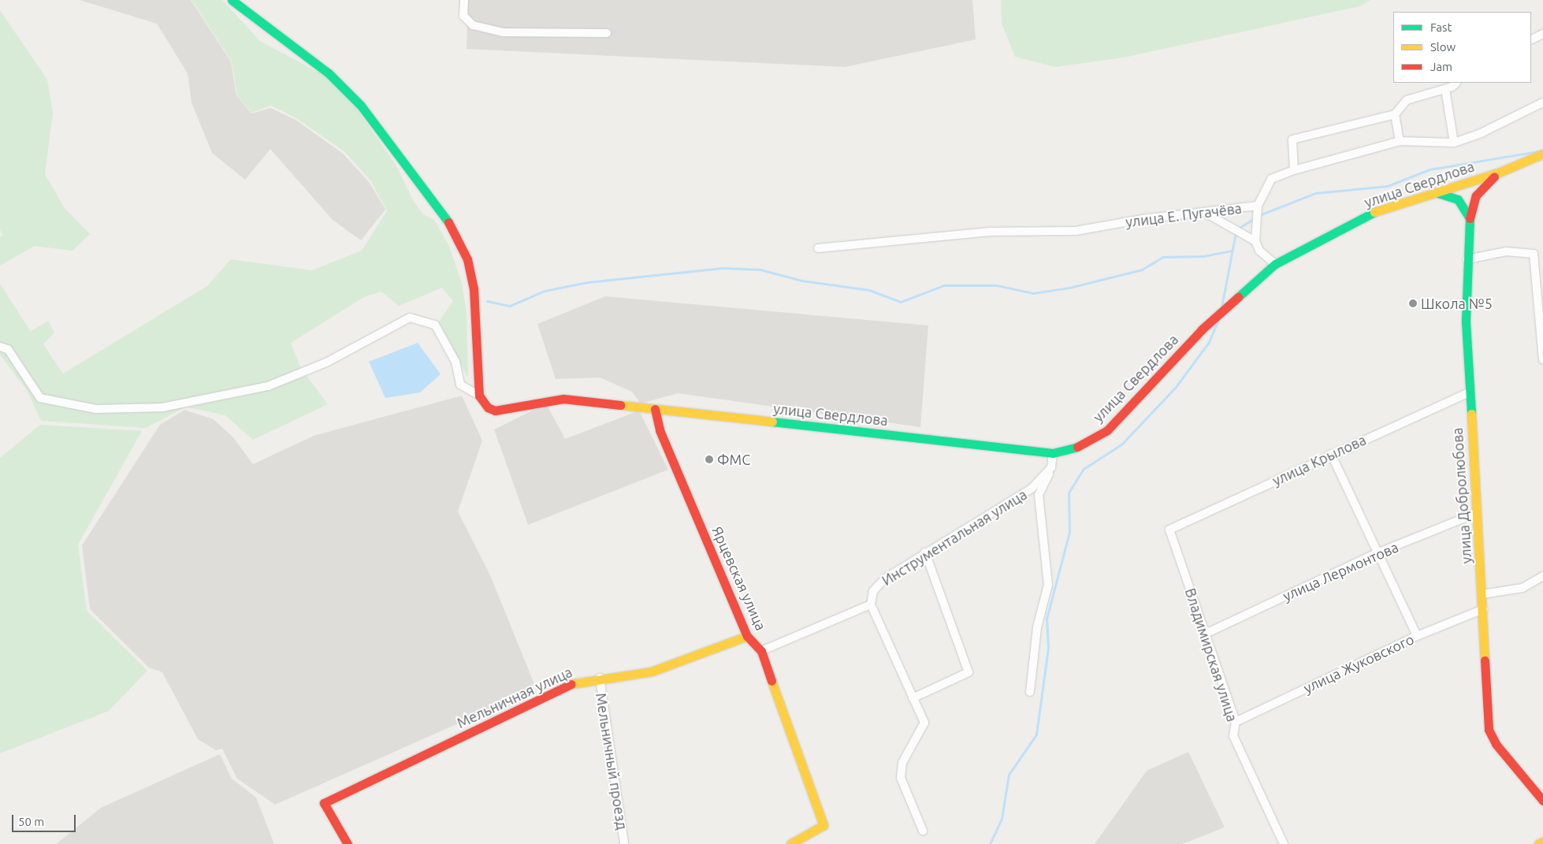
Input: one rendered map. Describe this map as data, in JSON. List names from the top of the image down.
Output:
{
  "streets": {
    "street": [
      "улица Свердлова",
      "улица Е. Пугачёва",
      "улица Крылова",
      "улица Добролюбова",
      "Инструментальная улица",
      "улица Лермонтова",
      "Ярцевская улица",
      "Владимирская улица",
      "улица Жуковского",
      "Мельничная улица",
      "Мельничный проезд"
    ]
  },
  "crossings": [
    ["улица Свердлова", "улица Добролюбова"],
    ["улица Свердлова", "Ярцевская улица"],
    ["улица Крылова", "улица Добролюбова"],
    ["улица Крылова", "Владимирская улица"],
    ["улица Добролюбова", "улица Лермонтова"],
    ["улица Добролюбова", "улица Жуковского"],
    ["улица Лермонтова", "Владимирская улица"],
    ["Ярцевская улица", "Мельничная улица"],
    ["Владимирская улица", "улица Жуковского"],
    ["Мельничная улица", "Мельничный проезд"]
  ],
  "places": ["Школа №5", "ФМС"],
  "legend": ["Fast", "Slow", "Jam"],
  "scale_bar": "50 m"
}
